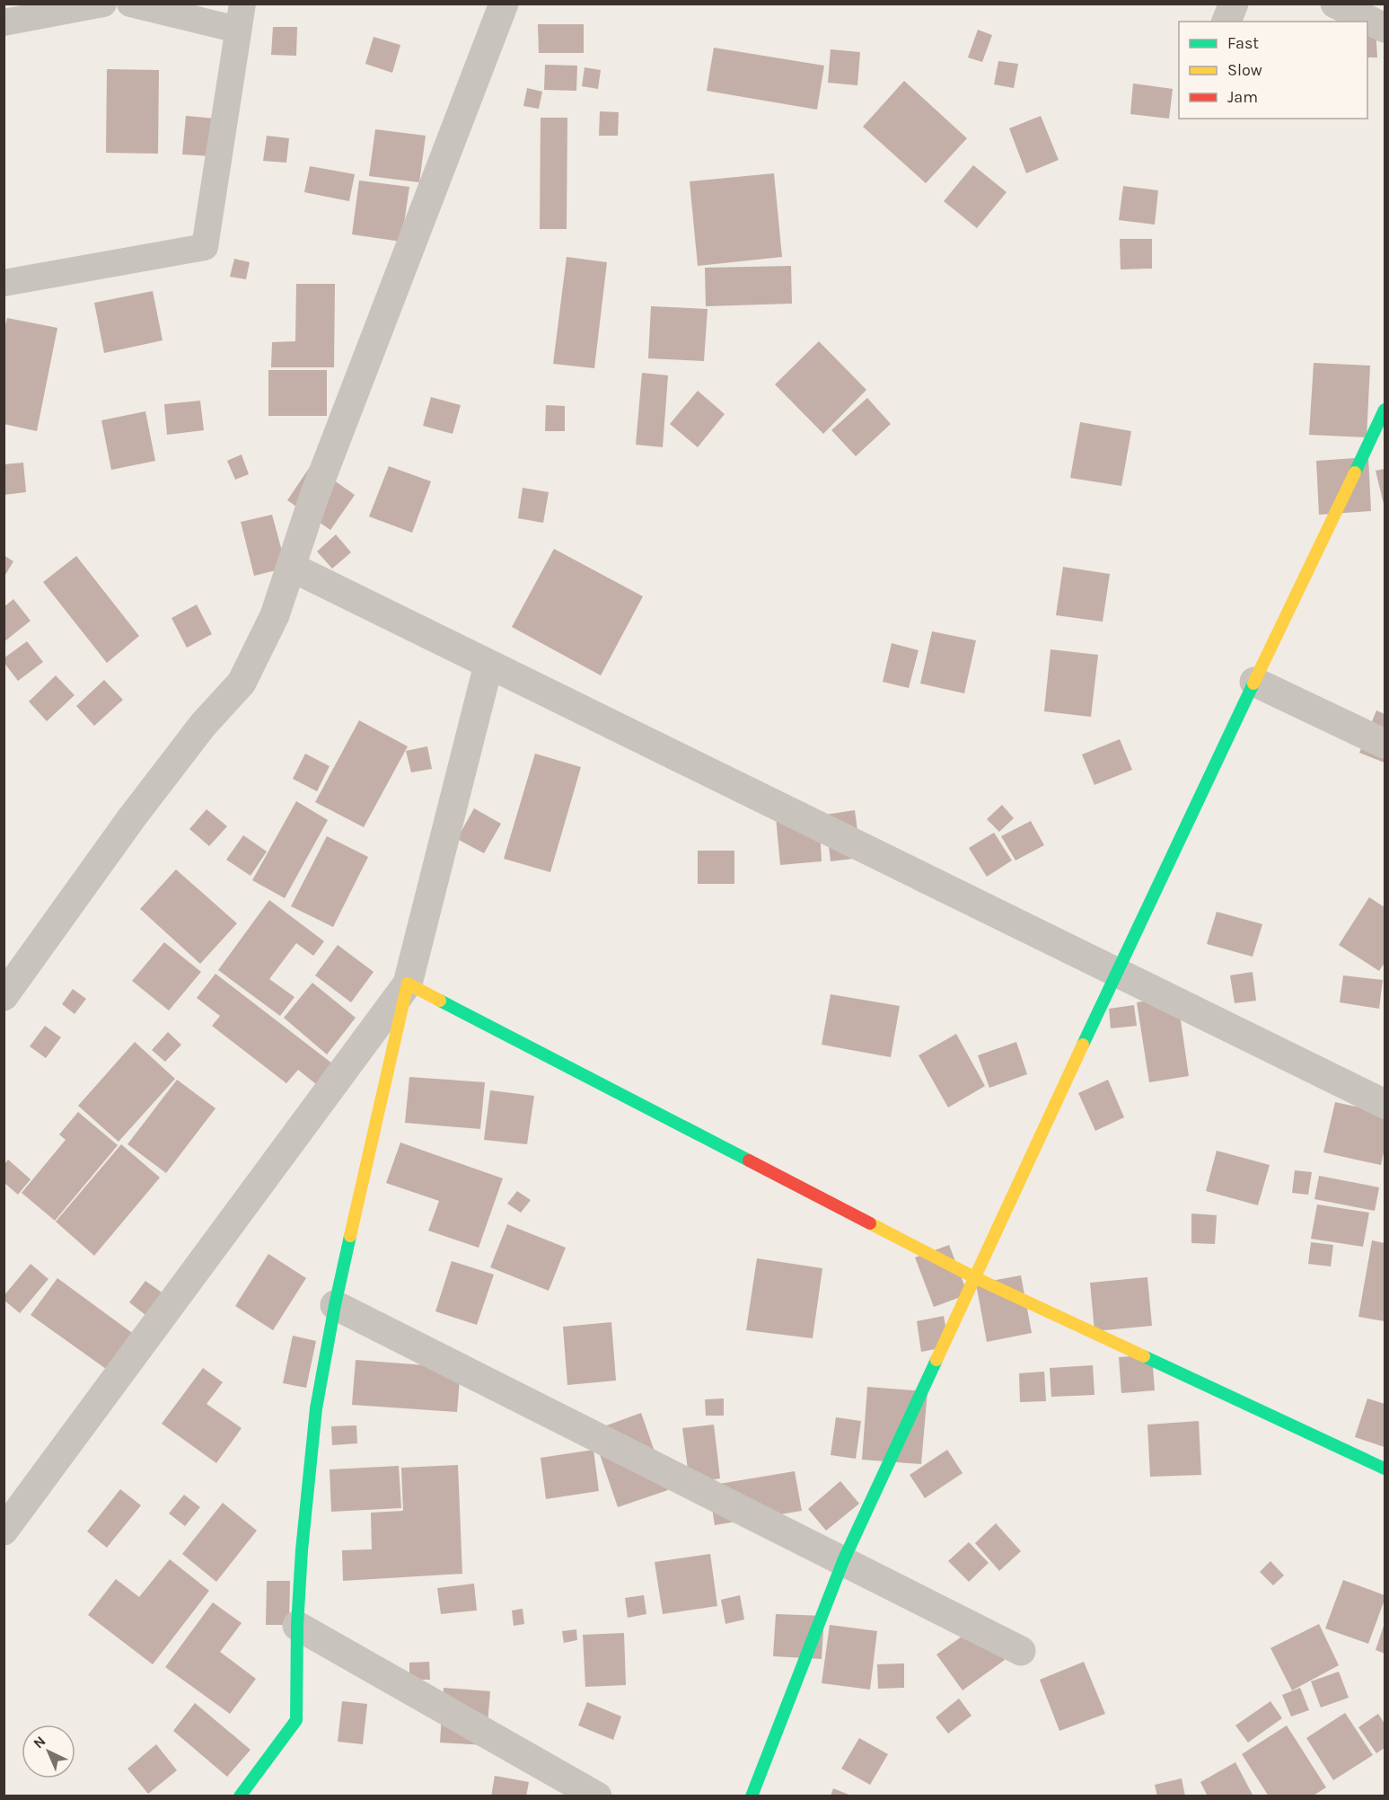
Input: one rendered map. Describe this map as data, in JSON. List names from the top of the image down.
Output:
{
  "legend": ["Fast", "Slow", "Jam"],
  "north": "top left"
}
